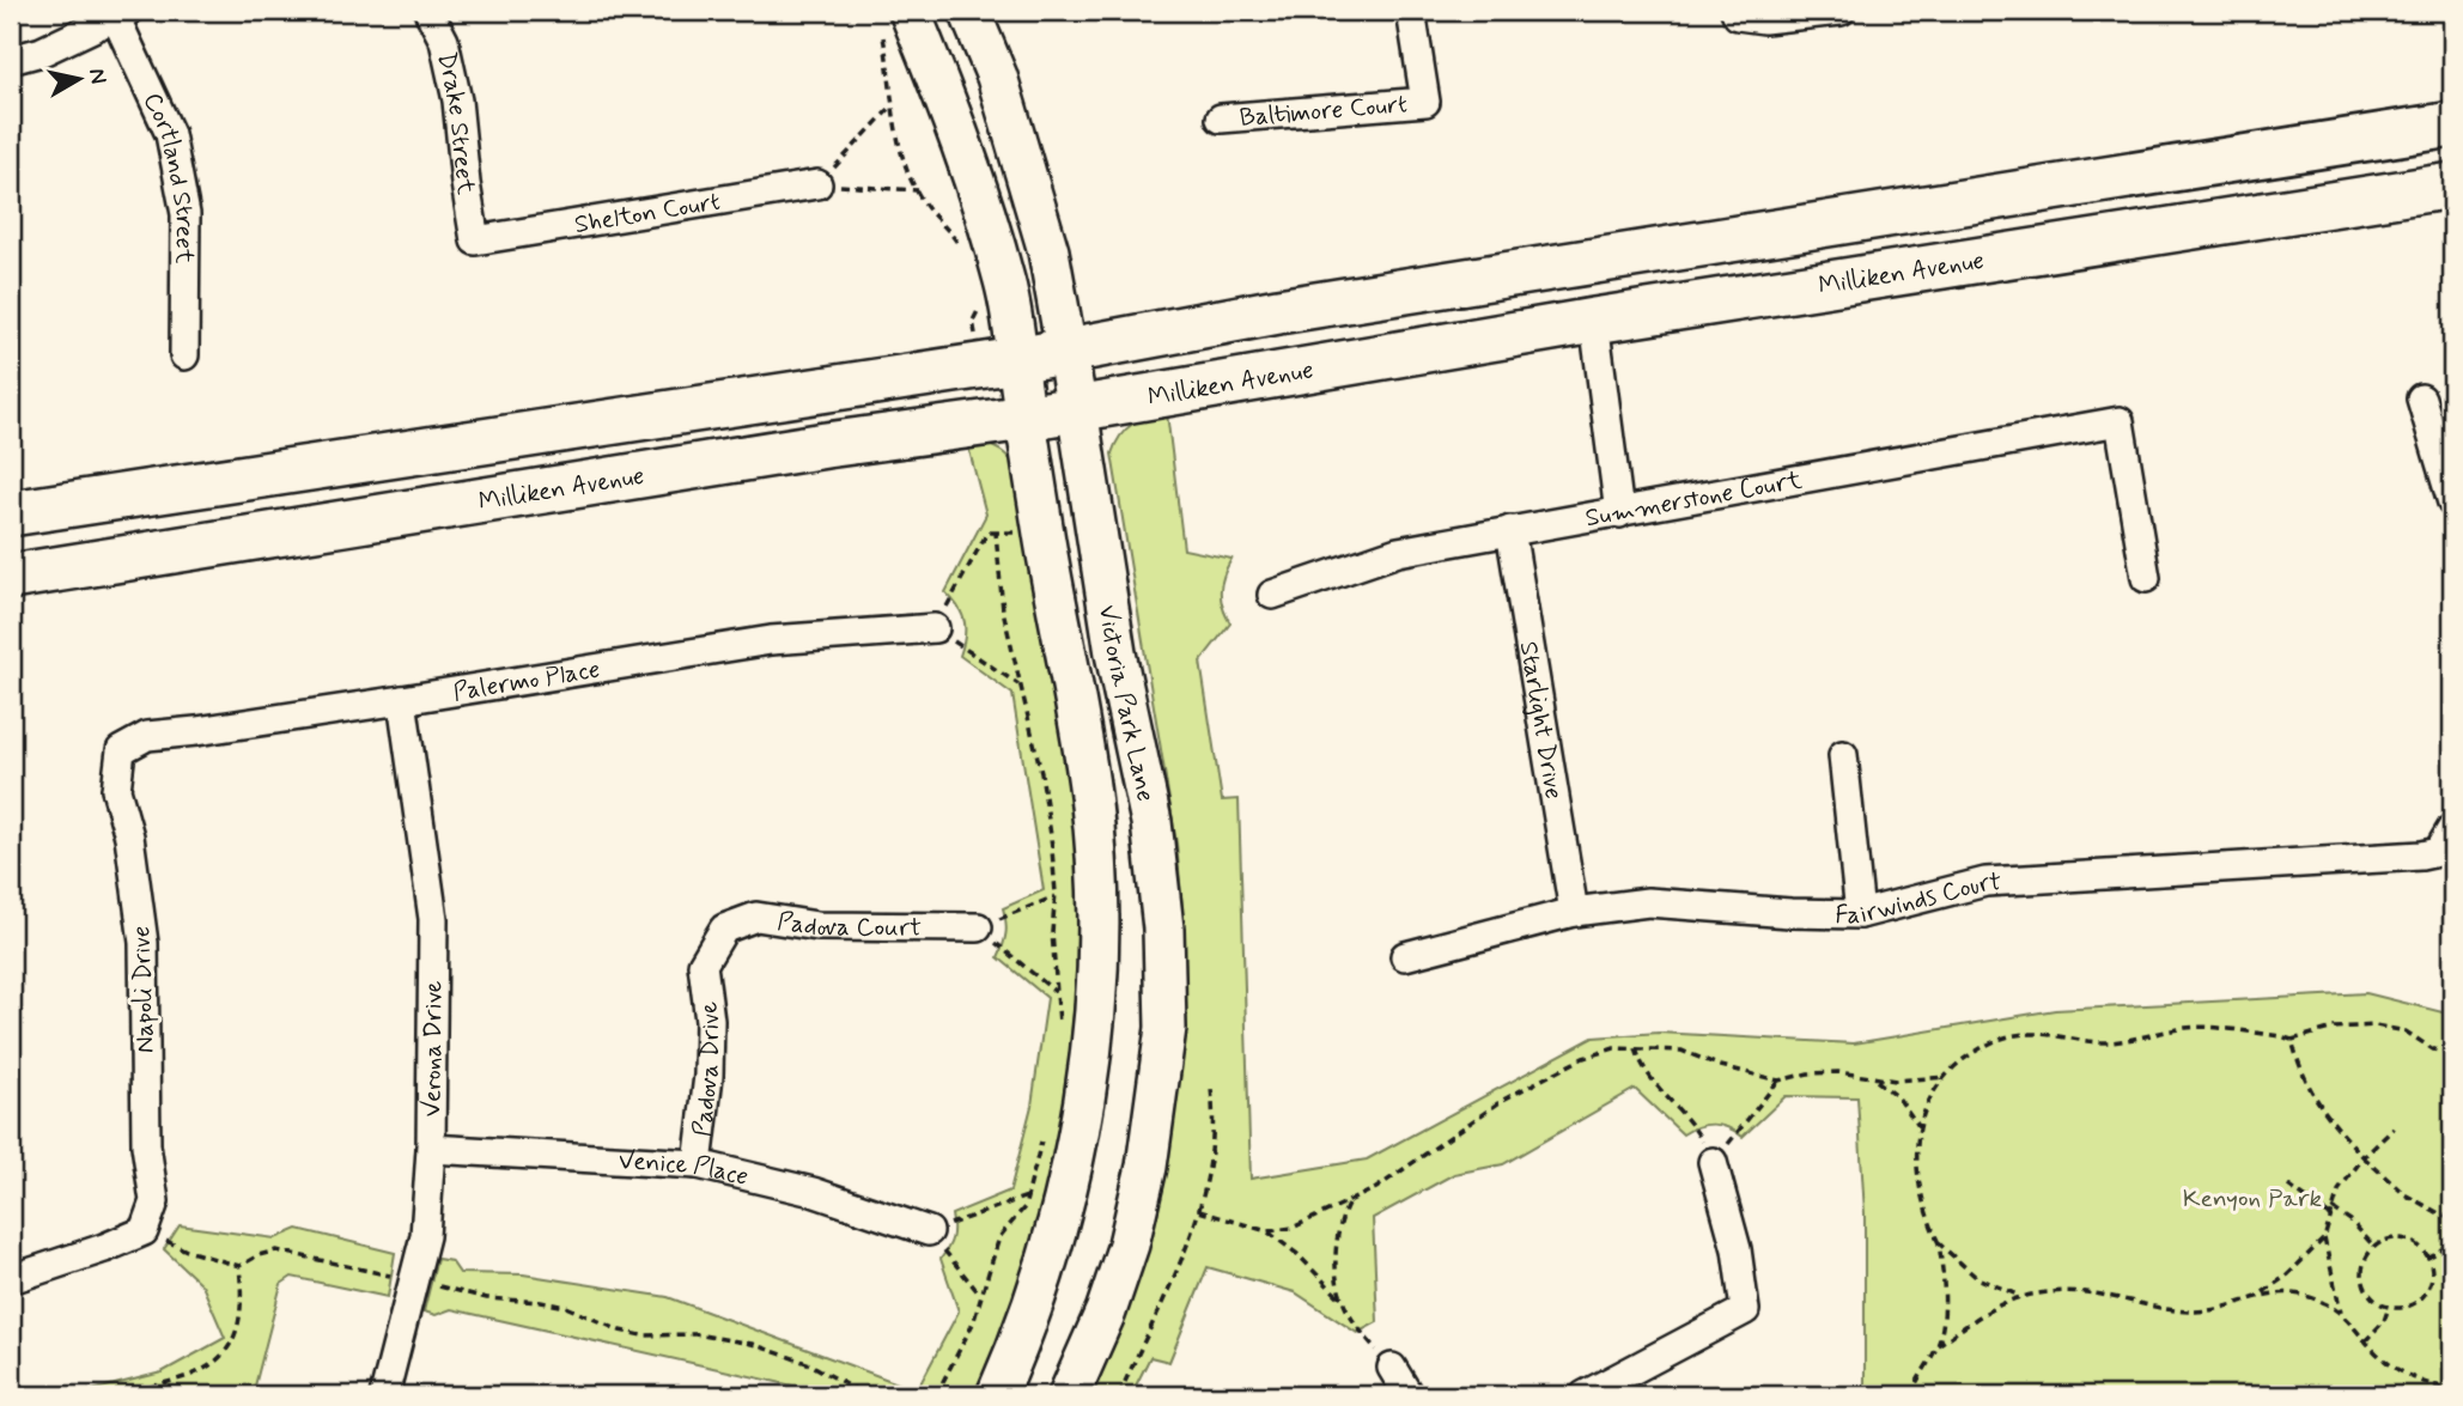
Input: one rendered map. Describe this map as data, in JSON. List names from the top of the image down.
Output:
{
  "streets": {
    "main road": ["Milliken Avenue"],
    "street": [
      "Baltimore Court",
      "Drake Street",
      "Cortland Street",
      "Shelton Court",
      "Summerstone Court",
      "Palermo Place",
      "Victoria Park Lane",
      "Starlight Drive",
      "Fairwinds Court",
      "Padova Court",
      "Napoli Drive",
      "Verona Drive",
      "Padova Drive",
      "Venice Place"
    ]
  },
  "crossings": [
    ["Drake Street", "Shelton Court"],
    ["Milliken Avenue", "Victoria Park Lane"],
    ["Summerstone Court", "Starlight Drive"],
    ["Palermo Place", "Napoli Drive"],
    ["Palermo Place", "Verona Drive"],
    ["Starlight Drive", "Fairwinds Court"],
    ["Padova Court", "Padova Drive"],
    ["Verona Drive", "Venice Place"],
    ["Padova Drive", "Venice Place"]
  ],
  "parks": ["Kenyon Park"],
  "north": "right"
}
